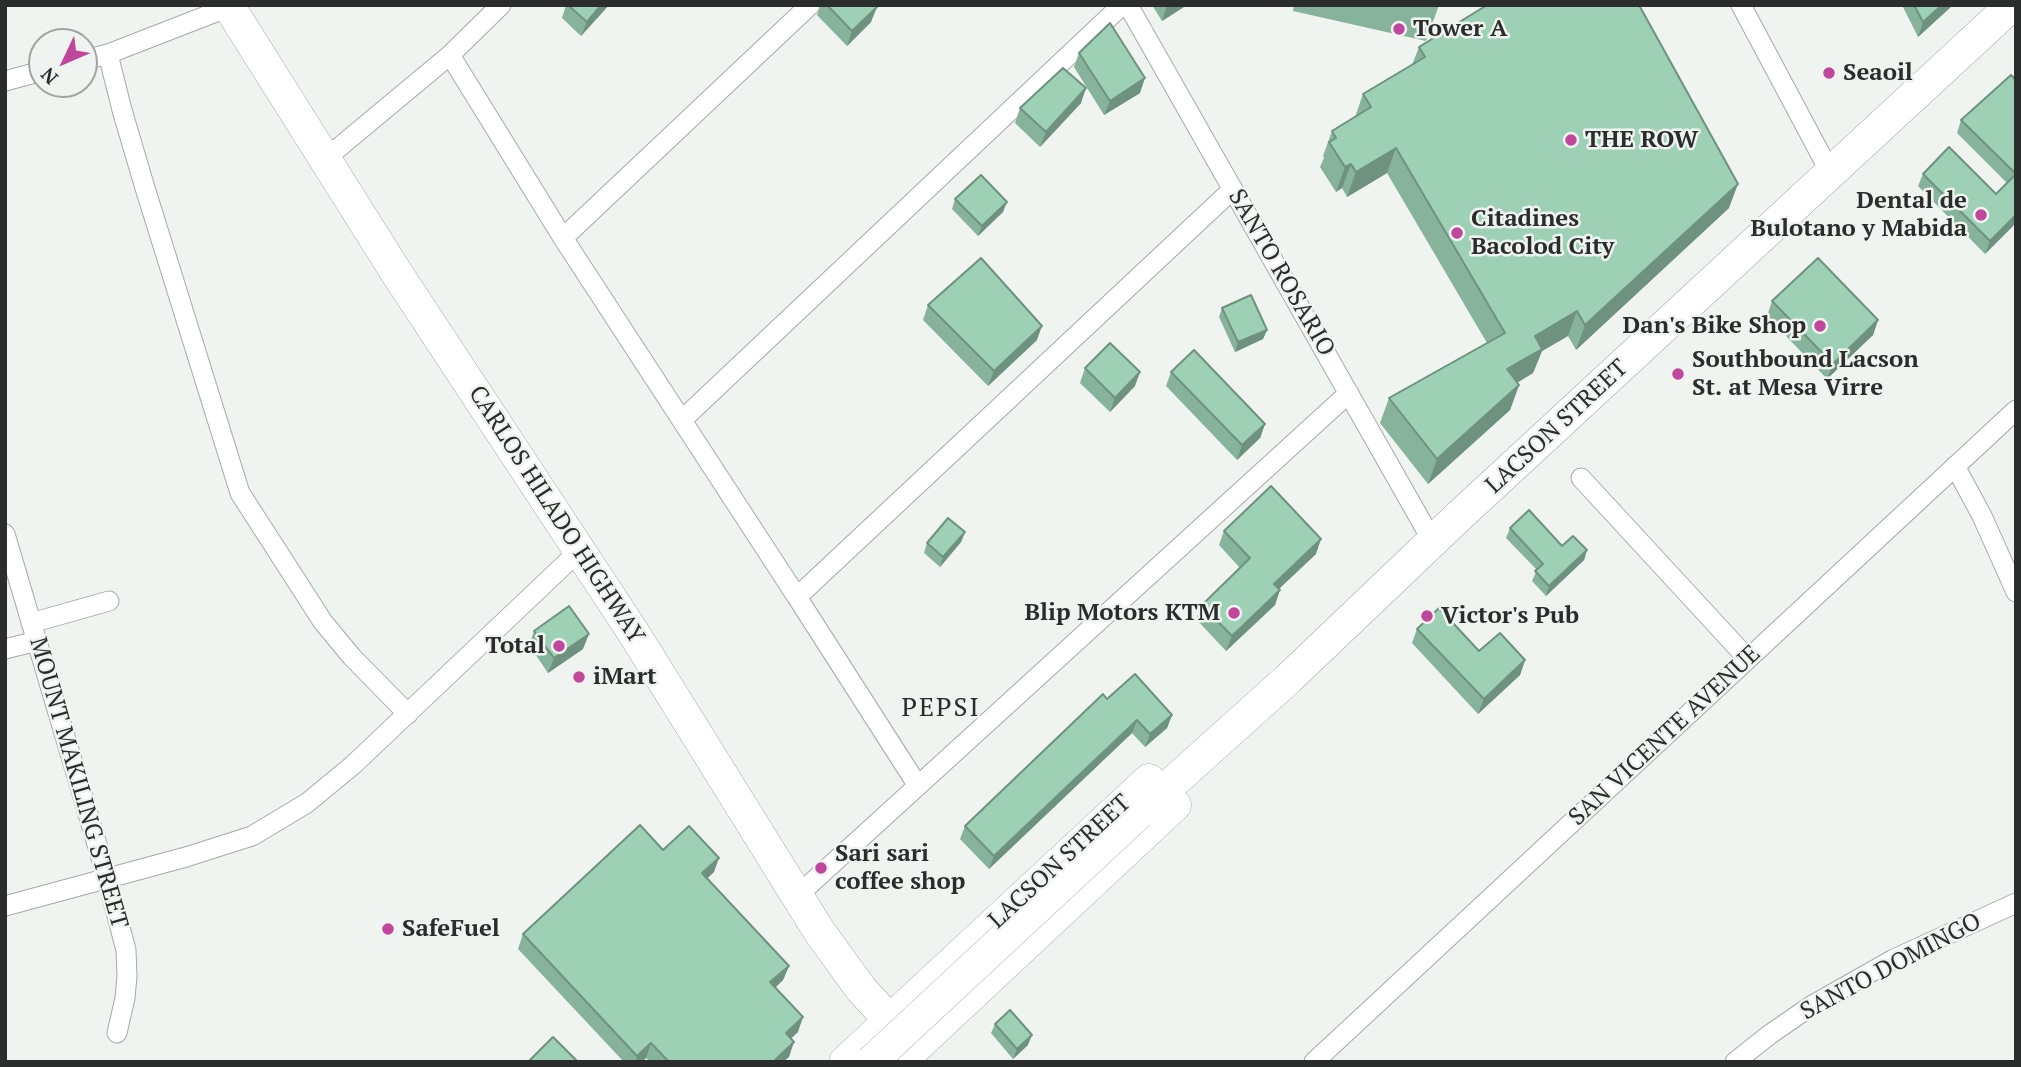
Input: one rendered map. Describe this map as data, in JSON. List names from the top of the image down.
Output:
{
  "streets": {
    "main road": ["LACSON STREET", "CARLOS HILADO HIGHWAY"],
    "street": [
      "SANTO ROSARIO",
      "SAN VICENTE AVENUE",
      "MOUNT MAKILING STREET",
      "SANTO DOMINGO"
    ]
  },
  "crossings": [
    ["SANTO ROSARIO", "LACSON STREET"],
    ["LACSON STREET", "CARLOS HILADO HIGHWAY"]
  ],
  "districts": ["PEPSI"],
  "places": [
    "Tower A",
    "Seaoil",
    "THE ROW",
    "Dental de Bulotano y Mabida",
    "Citadines Bacolod City",
    "Dan's Bike Shop",
    "Southbound Lacson St. at Mesa Virre",
    "Blip Motors KTM",
    "Victor's Pub",
    "Total",
    "iMart",
    "Sari sari coffee shop",
    "SafeFuel"
  ],
  "north": "bottom left"
}
